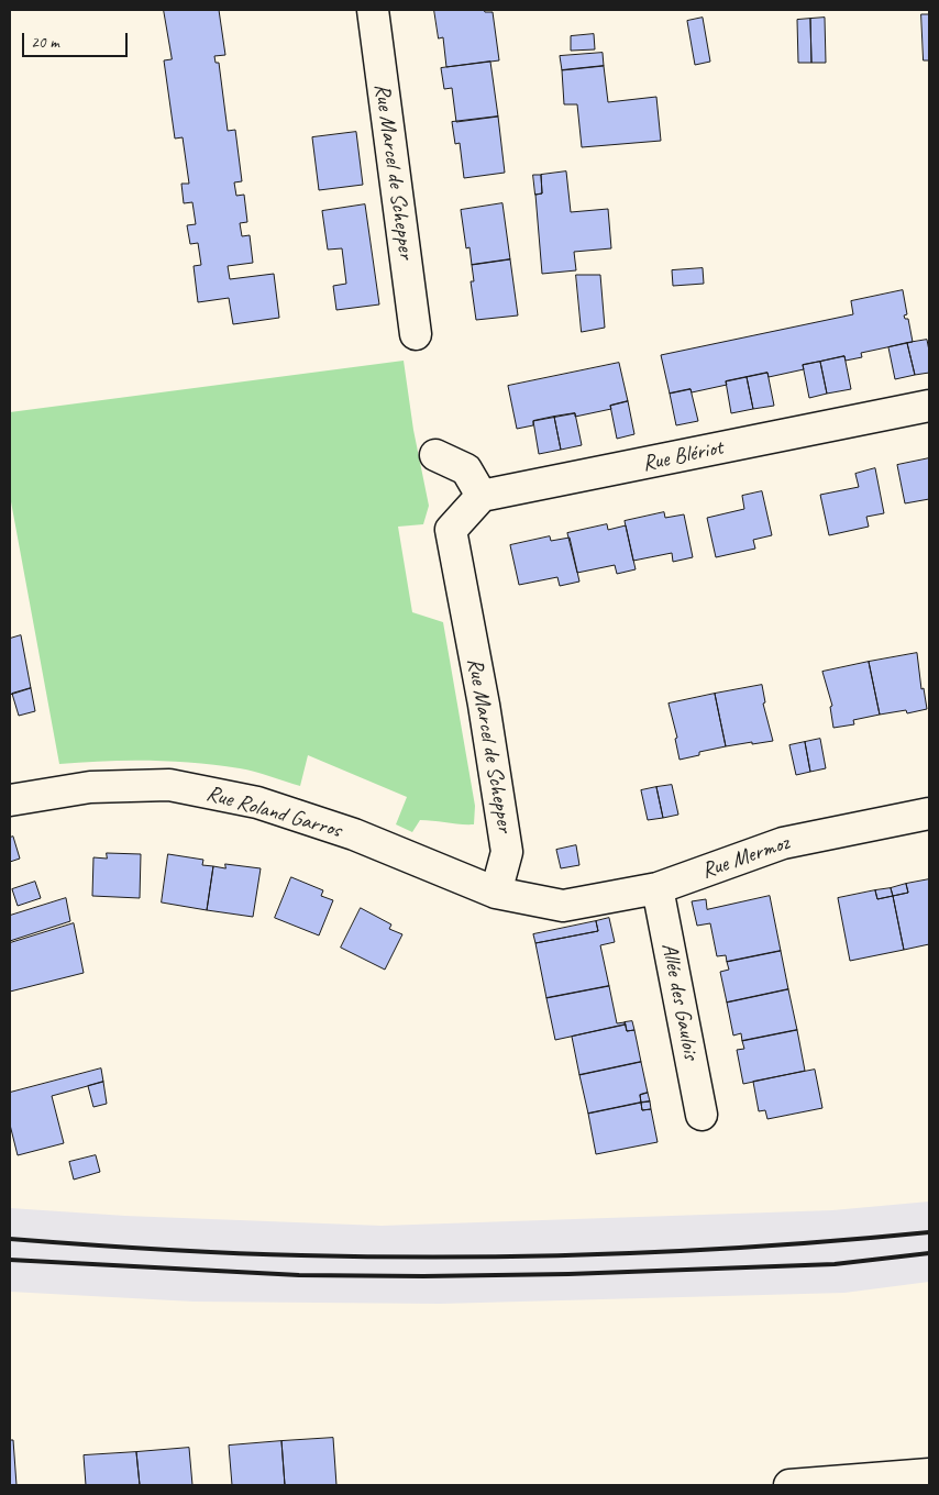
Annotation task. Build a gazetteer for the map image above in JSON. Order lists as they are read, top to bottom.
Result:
{
  "streets": {
    "street": [
      "Rue Marcel de Schepper",
      "Rue Blériot",
      "Rue Roland Garros",
      "Rue Mermoz",
      "Allée des Gaulois"
    ]
  },
  "crossings": [
    ["Rue Marcel de Schepper", "Rue Blériot"],
    ["Rue Marcel de Schepper", "Rue Roland Garros"],
    ["Rue Marcel de Schepper", "Rue Mermoz"],
    ["Rue Roland Garros", "Rue Mermoz"],
    ["Rue Mermoz", "Allée des Gaulois"]
  ],
  "scale_bar": "20 m"
}
